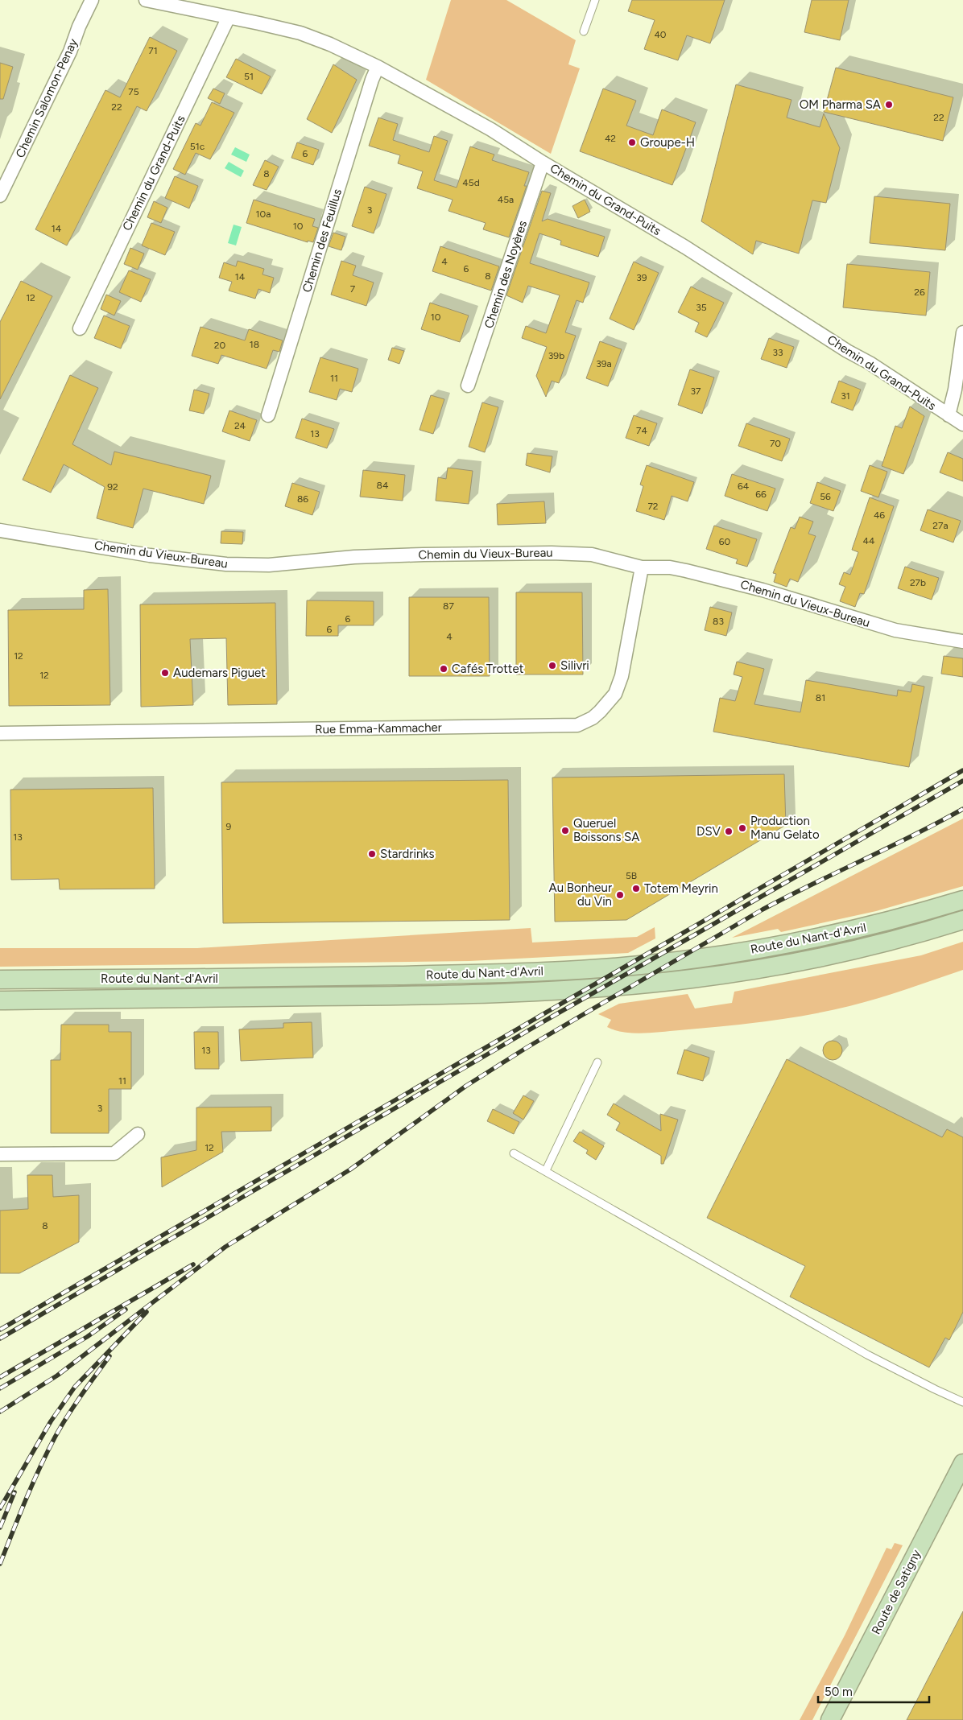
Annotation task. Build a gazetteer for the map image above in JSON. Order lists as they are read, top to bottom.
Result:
{
  "streets": {
    "main road": ["Route du Nant-d'Avril", "Route de Satigny"],
    "street": [
      "Chemin Salomon-Penay",
      "Chemin du Grand-Puits",
      "Chemin des Feuillus",
      "Chemin des Noyères",
      "Chemin du Vieux-Bureau",
      "Rue Emma-Kammacher"
    ]
  },
  "crossings": [
    ["Chemin du Grand-Puits", "Chemin des Feuillus"],
    ["Chemin du Grand-Puits", "Chemin des Noyères"],
    ["Chemin du Vieux-Bureau", "Rue Emma-Kammacher"]
  ],
  "places": [
    "OM Pharma SA",
    "Groupe-H",
    "Silivri",
    "Cafés Trottet",
    "Audemars Piguet",
    "Production Manu Gelato",
    "Queruel Boissons SA",
    "DSV",
    "Stardrinks",
    "Totem Meyrin",
    "Au Bonheur du Vin"
  ],
  "house_numbers": [
    "40",
    "71",
    "51",
    "75",
    "22",
    "22",
    "42",
    "51c",
    "6",
    "8",
    "45d",
    "45a",
    "3",
    "10a",
    "10",
    "14",
    "4",
    "6",
    "8",
    "14",
    "39",
    "7",
    "26",
    "12",
    "35",
    "10",
    "18",
    "20",
    "33",
    "39b",
    "39a",
    "11",
    "37",
    "31",
    "24",
    "74",
    "13",
    "70",
    "84",
    "64",
    "92",
    "66",
    "56",
    "86",
    "72",
    "46",
    "27a",
    "44",
    "60",
    "27b",
    "87",
    "6",
    "83",
    "6",
    "4",
    "12",
    "12",
    "81",
    "9",
    "13",
    "5B",
    "13",
    "11",
    "3",
    "12",
    "8"
  ],
  "scale_bar": "50 m"
}
